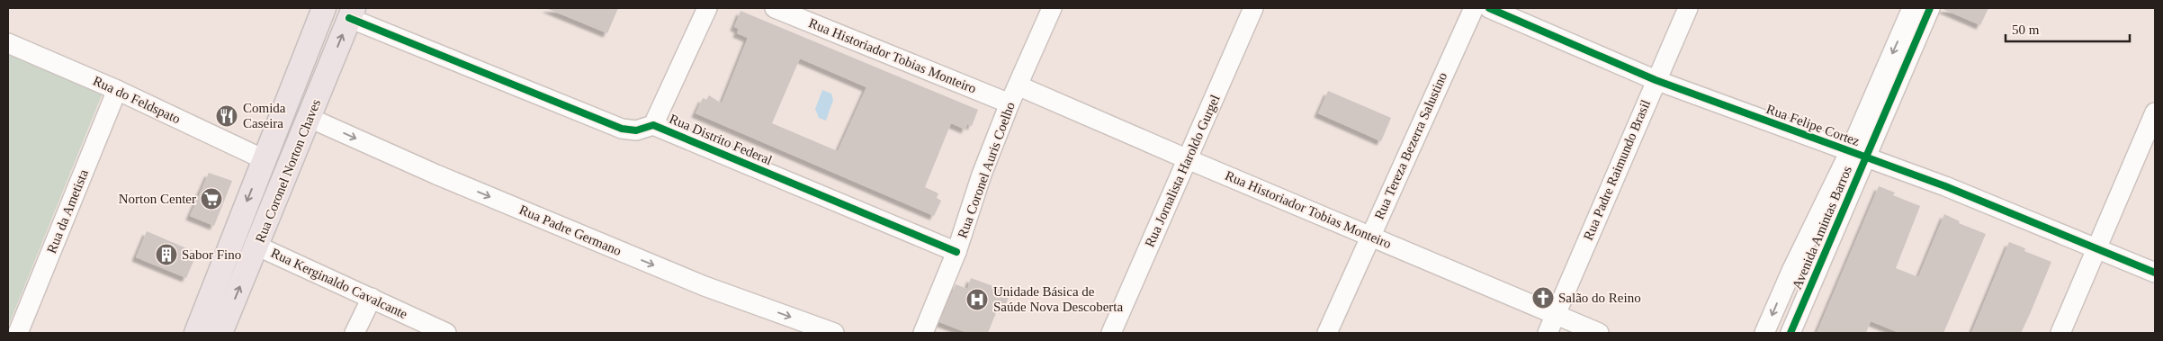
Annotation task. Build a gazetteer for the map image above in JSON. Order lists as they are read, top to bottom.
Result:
{
  "streets": {
    "main road": ["Rua Coronel Norton Chaves"],
    "street": [
      "Rua Historiador Tobias Monteiro",
      "Rua do Feldspato",
      "Rua Felipe Cortez",
      "Rua Distrito Federal",
      "Rua Tereza Bezerra Salustino",
      "Rua Coronel Auris Coelho",
      "Rua Padre Raimundo Brasil",
      "Rua Jornalista Haroldo Gurgel",
      "Rua da Ametista",
      "Avenida Amintas Barros",
      "Rua Padre Germano",
      "Rua Kerginaldo Cavalcante"
    ]
  },
  "crossings": [
    ["Rua Historiador Tobias Monteiro", "Rua Tereza Bezerra Salustino"],
    ["Rua Historiador Tobias Monteiro", "Rua Coronel Auris Coelho"],
    ["Rua Historiador Tobias Monteiro", "Rua Padre Raimundo Brasil"],
    ["Rua Historiador Tobias Monteiro", "Rua Jornalista Haroldo Gurgel"],
    ["Rua do Feldspato", "Rua Coronel Norton Chaves"],
    ["Rua do Feldspato", "Rua da Ametista"],
    ["Rua Felipe Cortez", "Rua Padre Raimundo Brasil"],
    ["Rua Felipe Cortez", "Avenida Amintas Barros"],
    ["Rua Distrito Federal", "Rua Coronel Auris Coelho"],
    ["Rua Distrito Federal", "Rua Coronel Norton Chaves"],
    ["Rua Coronel Norton Chaves", "Rua Padre Germano"],
    ["Rua Coronel Norton Chaves", "Rua Kerginaldo Cavalcante"]
  ],
  "one_way": ["Rua Padre Germano"],
  "places": {
    "restaurant": ["Comida Caseira"],
    "supermarket": ["Norton Center"],
    "building": ["Sabor Fino"],
    "church": ["Salão do Reino"],
    "hospital": ["Unidade Básica de Saúde Nova Descoberta"]
  },
  "scale_bar": "50 m"
}
